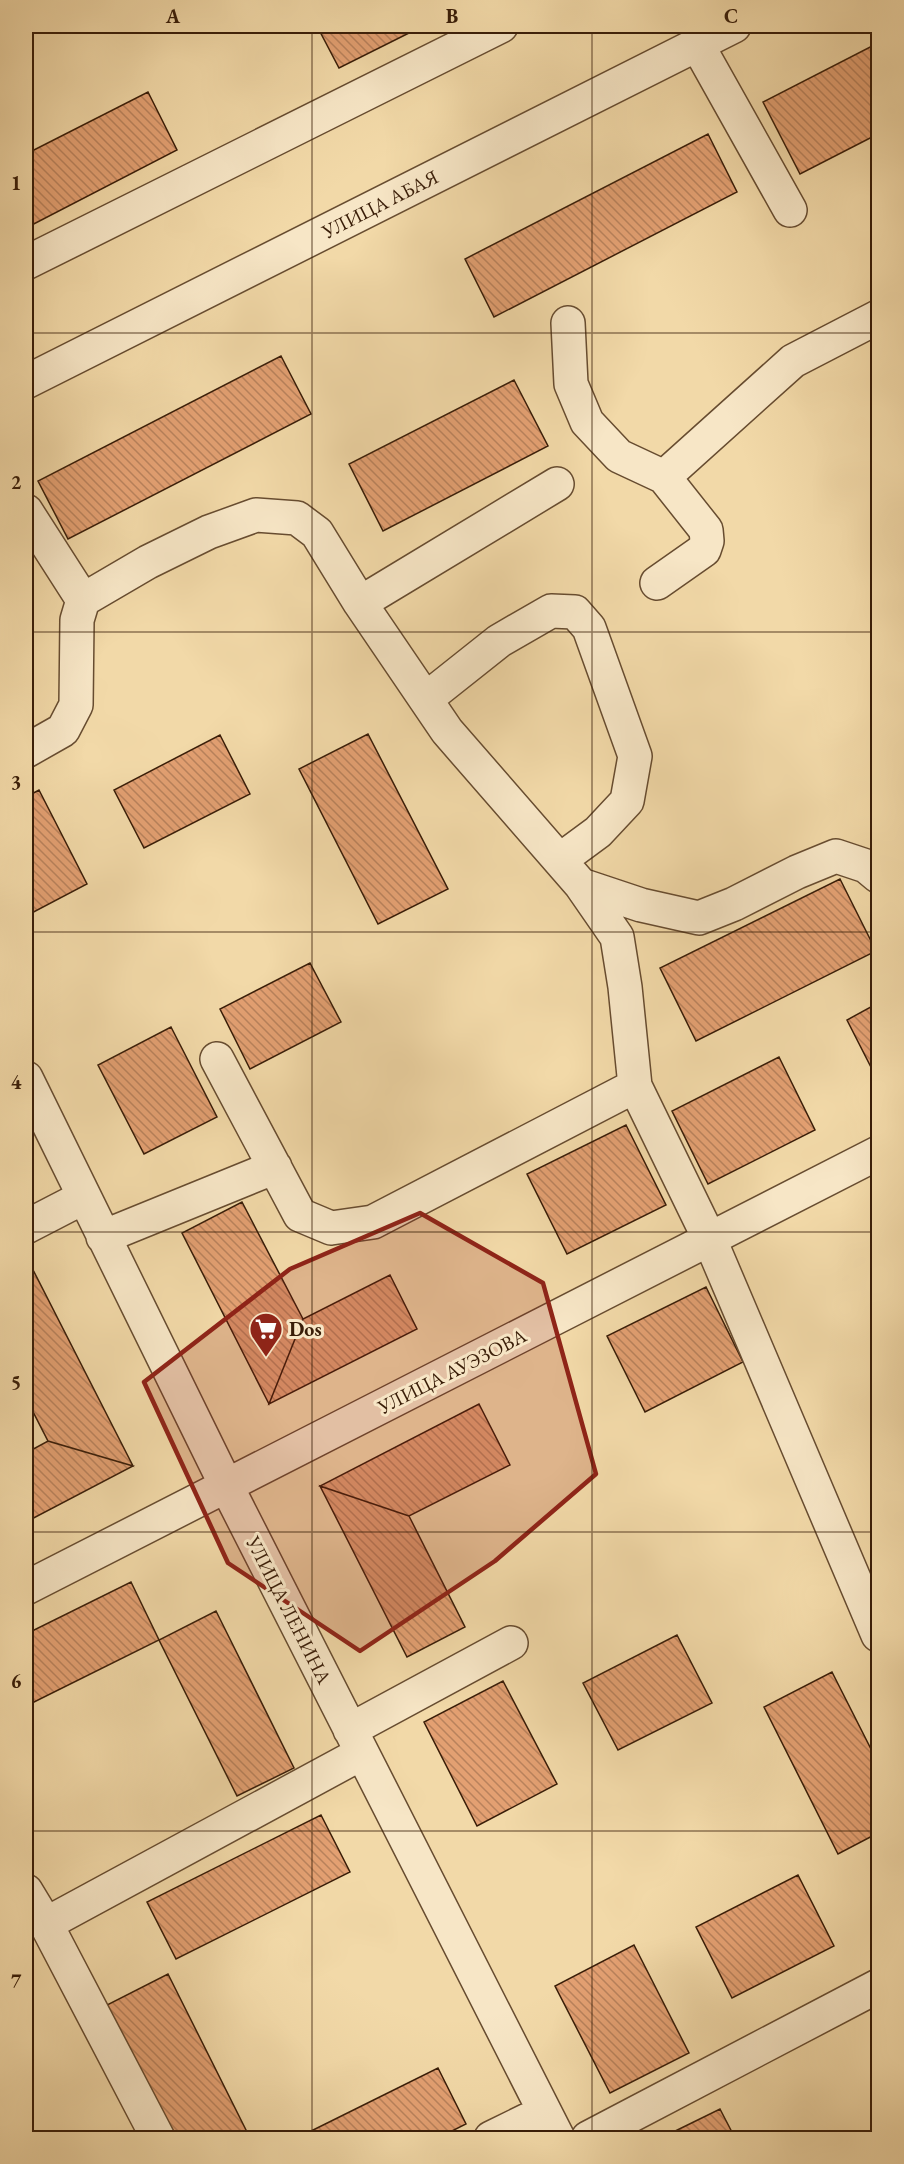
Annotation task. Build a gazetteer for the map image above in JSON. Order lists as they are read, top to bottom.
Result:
{
  "streets": {
    "street": ["УЛИЦА АБАЯ", "УЛИЦА АУЭЗОВА", "УЛИЦА ЛЕНИНА"]
  },
  "crossings": [
    ["УЛИЦА АУЭЗОВА", "УЛИЦА ЛЕНИНА"]
  ],
  "places": {
    "supermarket": ["Dos"]
  },
  "grid": {
    "columns": ["A", "B", "C"],
    "rows": [
      "1",
      "2",
      "3",
      "4",
      "5",
      "6",
      "7"
    ]
  }
}
